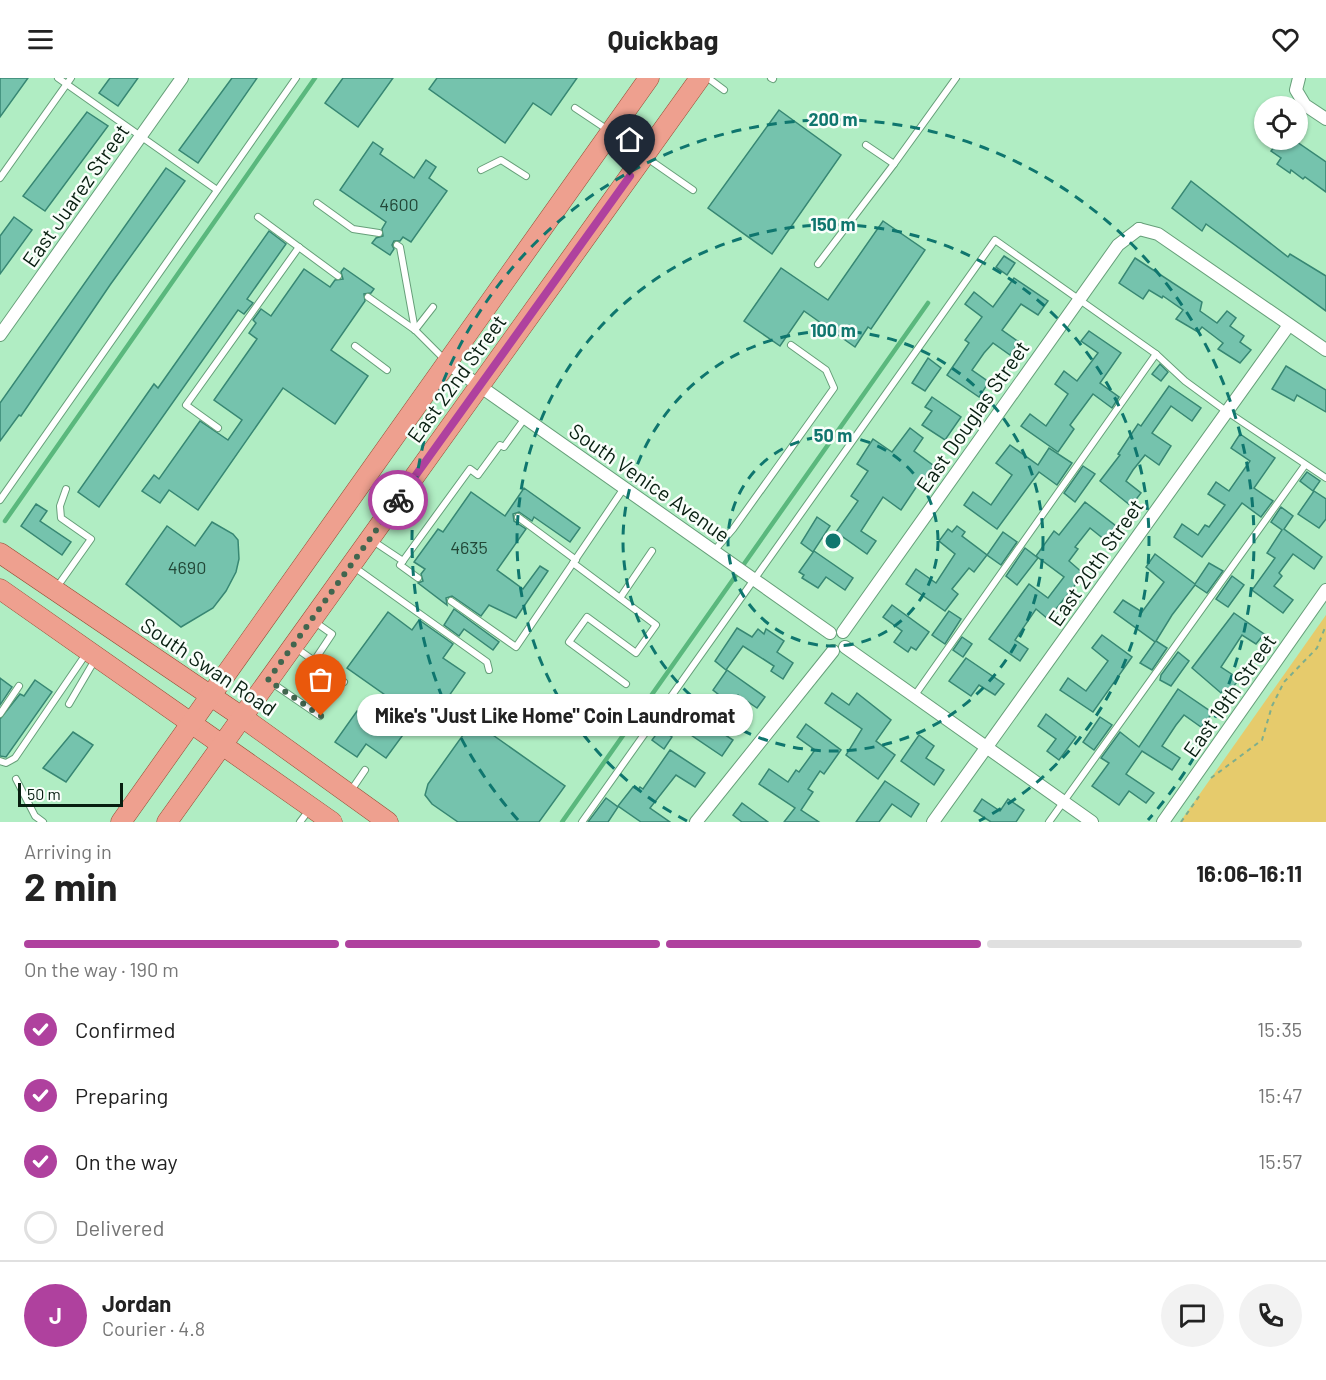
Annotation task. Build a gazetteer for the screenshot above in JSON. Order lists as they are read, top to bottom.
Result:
{
  "streets": {
    "main road": ["East 22nd Street", "South Swan Road"],
    "street": [
      "East Juarez Street",
      "East Douglas Street",
      "South Venice Avenue",
      "East 20th Street",
      "East 19th Street"
    ]
  },
  "crossings": [
    ["East 22nd Street", "South Venice Avenue"],
    ["East 22nd Street", "South Swan Road"],
    ["East Douglas Street", "South Venice Avenue"],
    ["East Douglas Street", "East 20th Street"]
  ],
  "places": ["Mike's \"Just Like Home\" Coin Laundromat"],
  "house_numbers": ["4600", "4635", "4690"],
  "scale_bar": "50 m",
  "page": {
    "header": "Quickbag",
    "bubble": "Mike's \"Just Like Home\" Coin Laundromat",
    "scale": "50 m",
    "heading": ["2 min", "Arriving in", "16:06–16:11"],
    "panel": ["Jordan", "Courier · 4.8"],
    "bar": "On the way · 190 m",
    "list": [
      ["Confirmed", "15:35"],
      ["Preparing", "15:47"],
      ["On the way", "15:57"],
      "Delivered"
    ],
    "round": "J"
  },
  "rings": [
    "200 m",
    "150 m",
    "100 m",
    "50 m"
  ]
}
